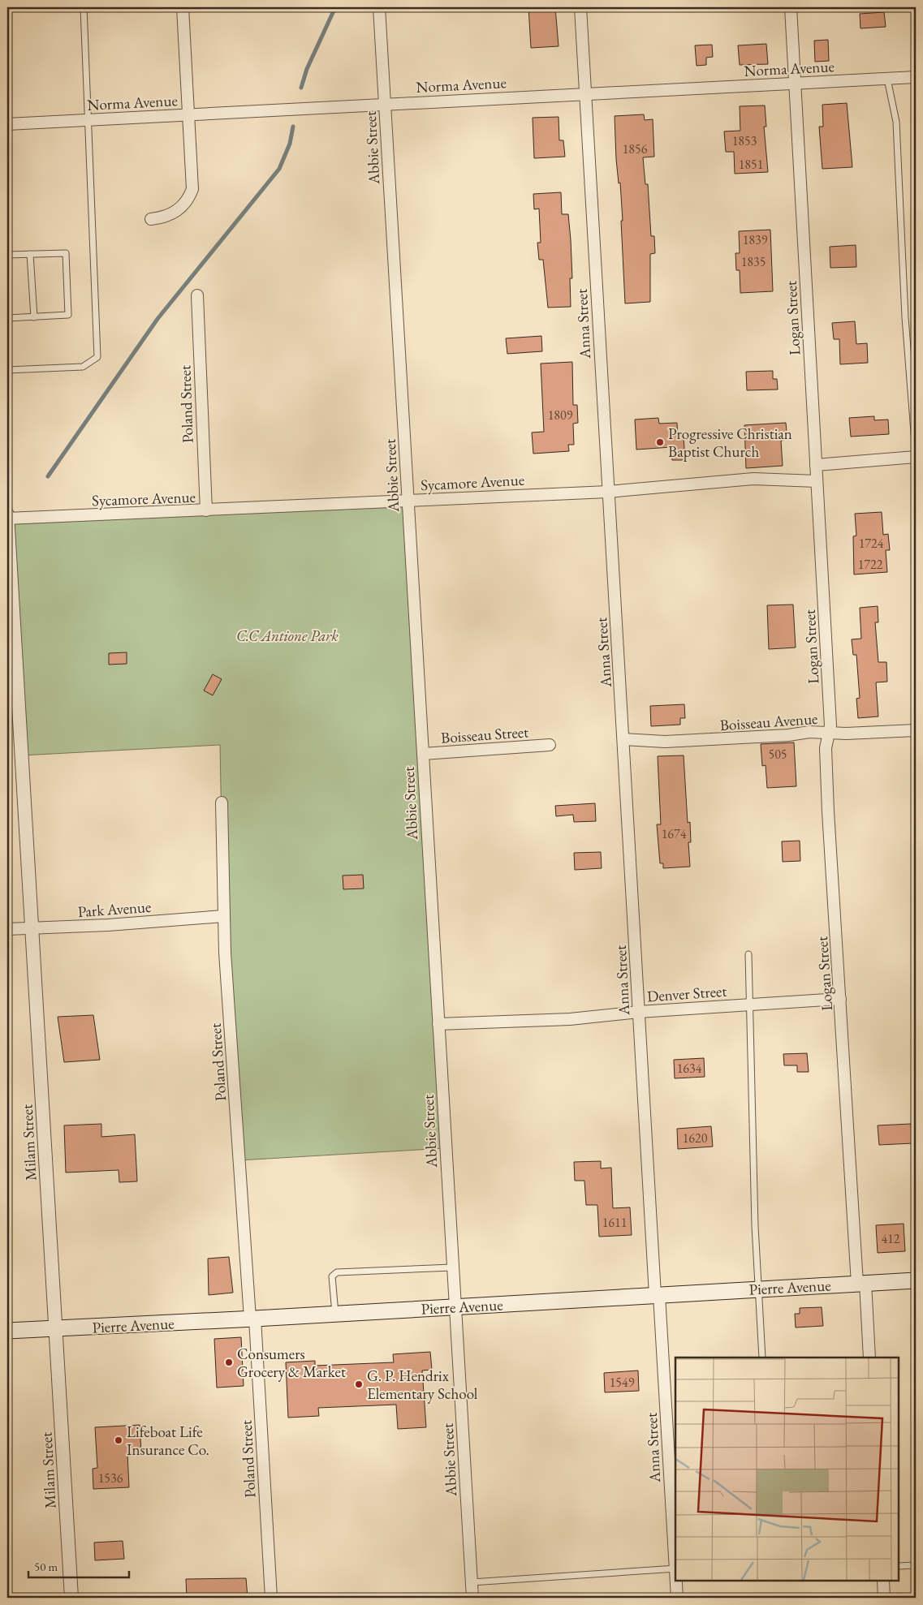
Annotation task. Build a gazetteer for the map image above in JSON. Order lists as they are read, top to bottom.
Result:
{
  "streets": {
    "main road": ["Pierre Avenue"],
    "street": [
      "Norma Avenue",
      "Abbie Street",
      "Logan Street",
      "Anna Street",
      "Poland Street",
      "Sycamore Avenue",
      "Boisseau Avenue",
      "Boisseau Street",
      "Park Avenue",
      "Denver Street",
      "Milam Street"
    ]
  },
  "crossings": [
    ["Norma Avenue", "Abbie Street"],
    ["Norma Avenue", "Logan Street"],
    ["Norma Avenue", "Anna Street"],
    ["Abbie Street", "Sycamore Avenue"],
    ["Abbie Street", "Boisseau Street"],
    ["Abbie Street", "Denver Street"],
    ["Abbie Street", "Pierre Avenue"],
    ["Logan Street", "Sycamore Avenue"],
    ["Logan Street", "Boisseau Avenue"],
    ["Logan Street", "Denver Street"],
    ["Logan Street", "Pierre Avenue"],
    ["Anna Street", "Sycamore Avenue"],
    ["Anna Street", "Boisseau Avenue"],
    ["Anna Street", "Denver Street"],
    ["Anna Street", "Pierre Avenue"],
    ["Poland Street", "Sycamore Avenue"],
    ["Poland Street", "Park Avenue"],
    ["Poland Street", "Pierre Avenue"],
    ["Sycamore Avenue", "Milam Street"],
    ["Park Avenue", "Milam Street"],
    ["Milam Street", "Pierre Avenue"]
  ],
  "parks": ["C.C Antione Park"],
  "places": [
    "Progressive Christian Baptist Church",
    "Consumers Grocery & Market",
    "G. P. Hendrix Elementary School",
    "Lifeboat Life Insurance Co."
  ],
  "house_numbers": [
    "1853",
    "1856",
    "1851",
    "1839",
    "1835",
    "1809",
    "1724",
    "1722",
    "505",
    "1674",
    "1634",
    "1620",
    "1611",
    "412",
    "1549",
    "1536"
  ],
  "scale_bar": "50 m"
}
